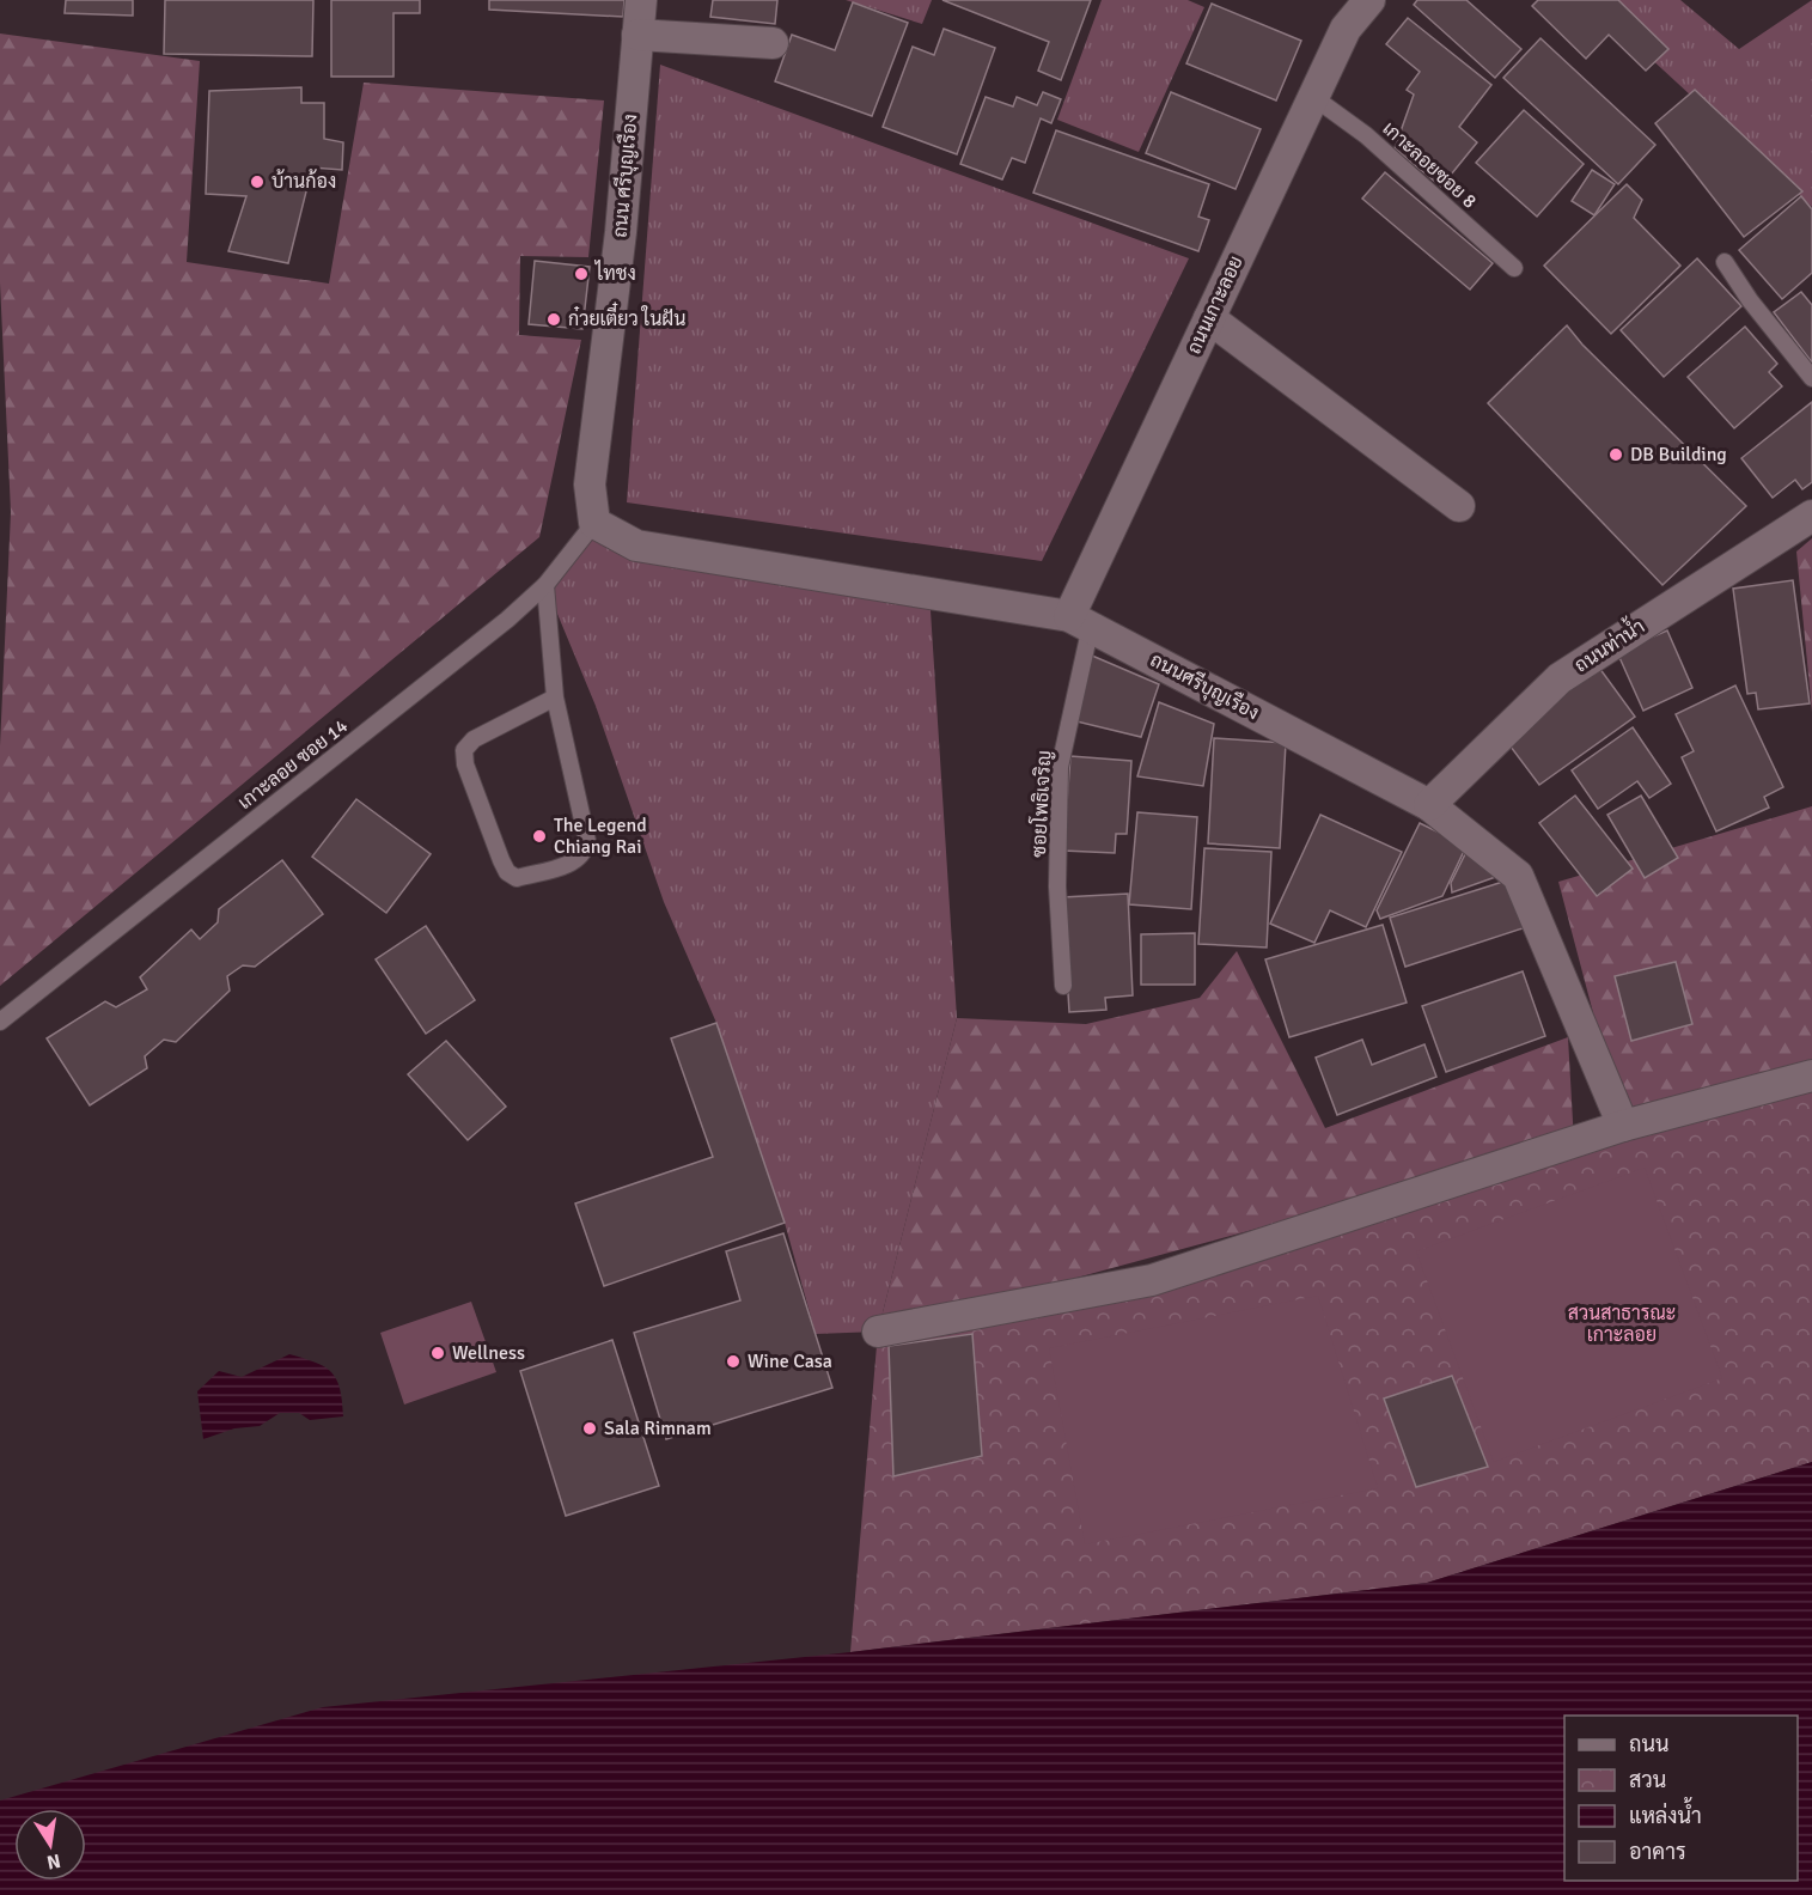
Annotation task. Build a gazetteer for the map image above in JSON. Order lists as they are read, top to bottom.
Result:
{
  "streets": {
    "street": [
      "ถนน ศรีบุญเรือง",
      "ถนนเกาะลอย",
      "ถนนท่าน้ำ",
      "ถนนศรีบุญเรือง"
    ],
    "lane": ["เกาะลอยซอย 8", "เกาะลอย ซอย 14", "ซอยโพธิเจริญ"]
  },
  "crossings": [
    ["เกาะลอยซอย 8", "ถนนเกาะลอย"],
    ["ถนน ศรีบุญเรือง", "ถนนศรีบุญเรือง"],
    ["ถนน ศรีบุญเรือง", "เกาะลอย ซอย 14"],
    ["ถนนเกาะลอย", "ถนนศรีบุญเรือง"],
    ["ถนนเกาะลอย", "ซอยโพธิเจริญ"],
    ["ถนนท่าน้ำ", "ถนนศรีบุญเรือง"],
    ["ถนนศรีบุญเรือง", "เกาะลอย ซอย 14"],
    ["ถนนศรีบุญเรือง", "ซอยโพธิเจริญ"]
  ],
  "parks": ["สวนสาธารณะ เกาะลอย"],
  "places": [
    "บ้านก้อง",
    "ไทชง",
    "ก๋วยเตี๋ยว ในฝัน",
    "DB Building",
    "The Legend Chiang Rai",
    "Wellness",
    "Wine Casa",
    "Sala Rimnam"
  ],
  "legend": [
    "ถนน",
    "สวน",
    "แหล่งน้ำ",
    "อาคาร"
  ],
  "north": "bottom"
}
